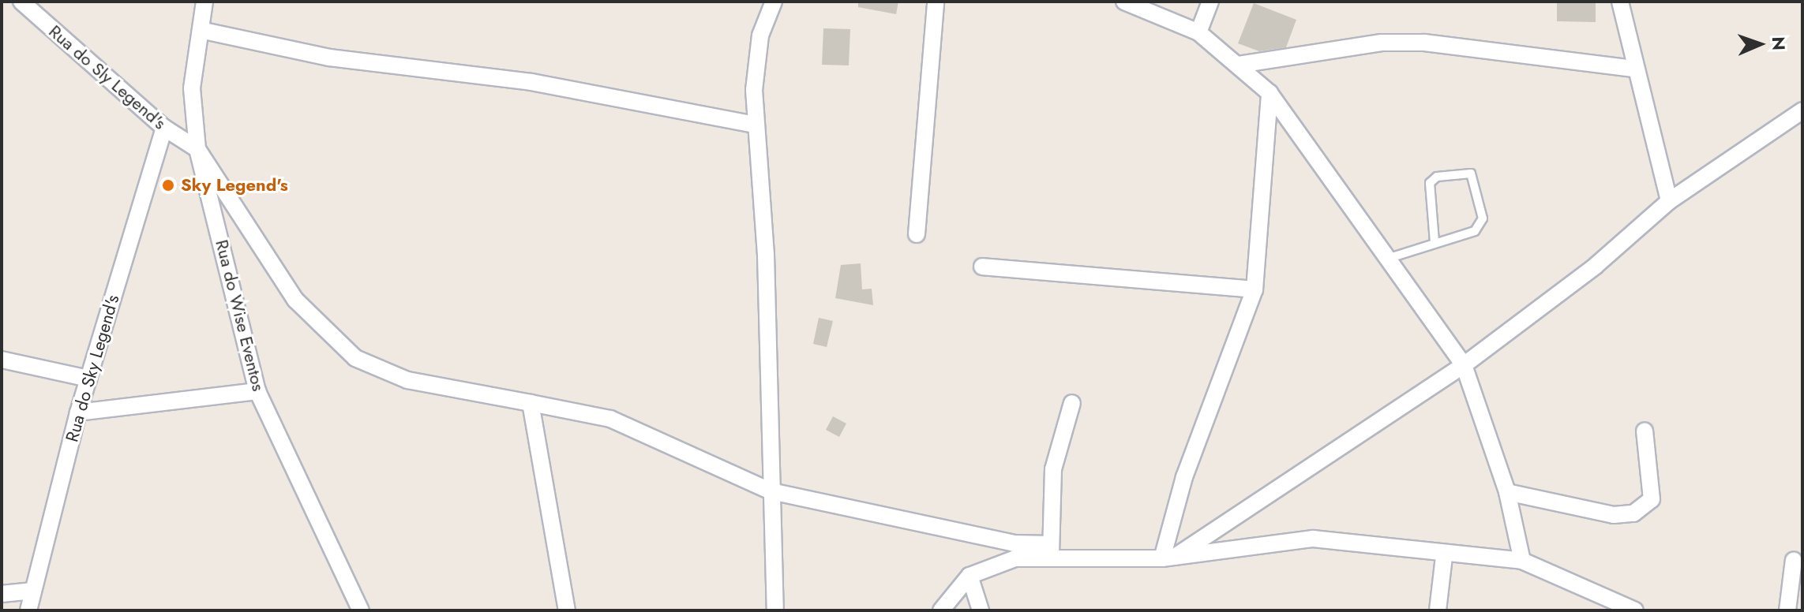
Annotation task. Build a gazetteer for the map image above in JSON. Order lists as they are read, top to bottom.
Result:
{
  "streets": {
    "street": ["Rua do Sly Legend's", "Rua do Wise Eventos", "Rua do Sky Legend's"]
  },
  "crossings": [
    ["Rua do Sly Legend's", "Rua do Wise Eventos"],
    ["Rua do Sly Legend's", "Rua do Sky Legend's"]
  ],
  "places": ["Sky Legend's"],
  "north": "right"
}
